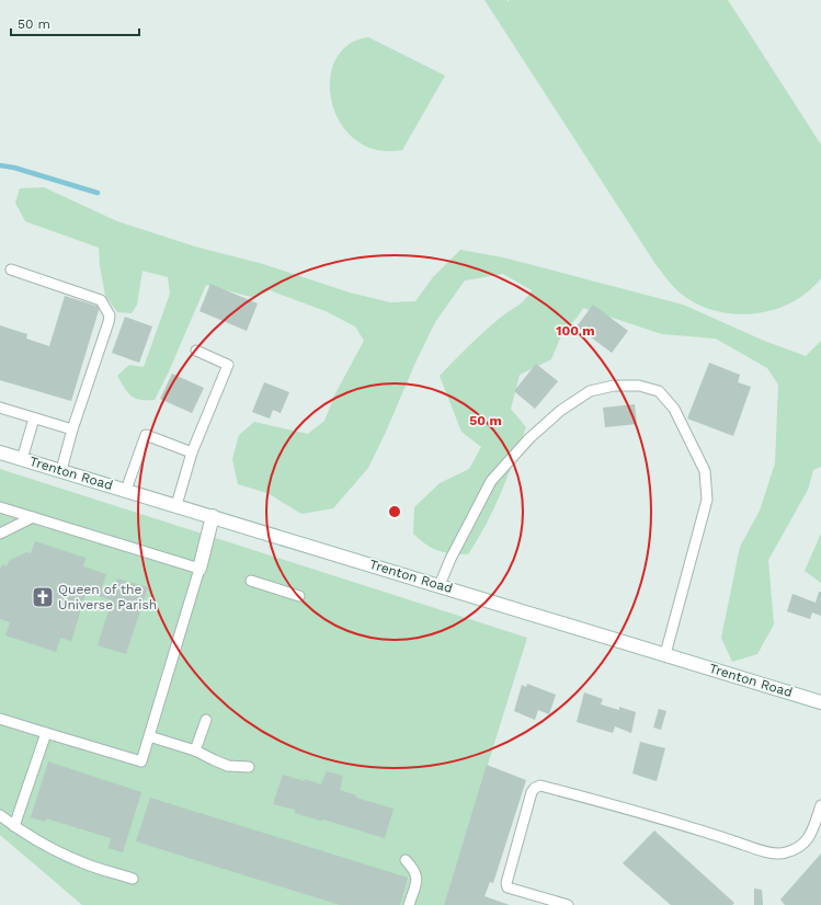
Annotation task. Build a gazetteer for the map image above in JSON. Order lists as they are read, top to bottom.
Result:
{
  "streets": {
    "main road": ["Trenton Road"]
  },
  "places": {
    "church": ["Queen of the Universe Parish"]
  },
  "scale_bar": "50 m",
  "rings": ["100 m", "50 m"]
}
